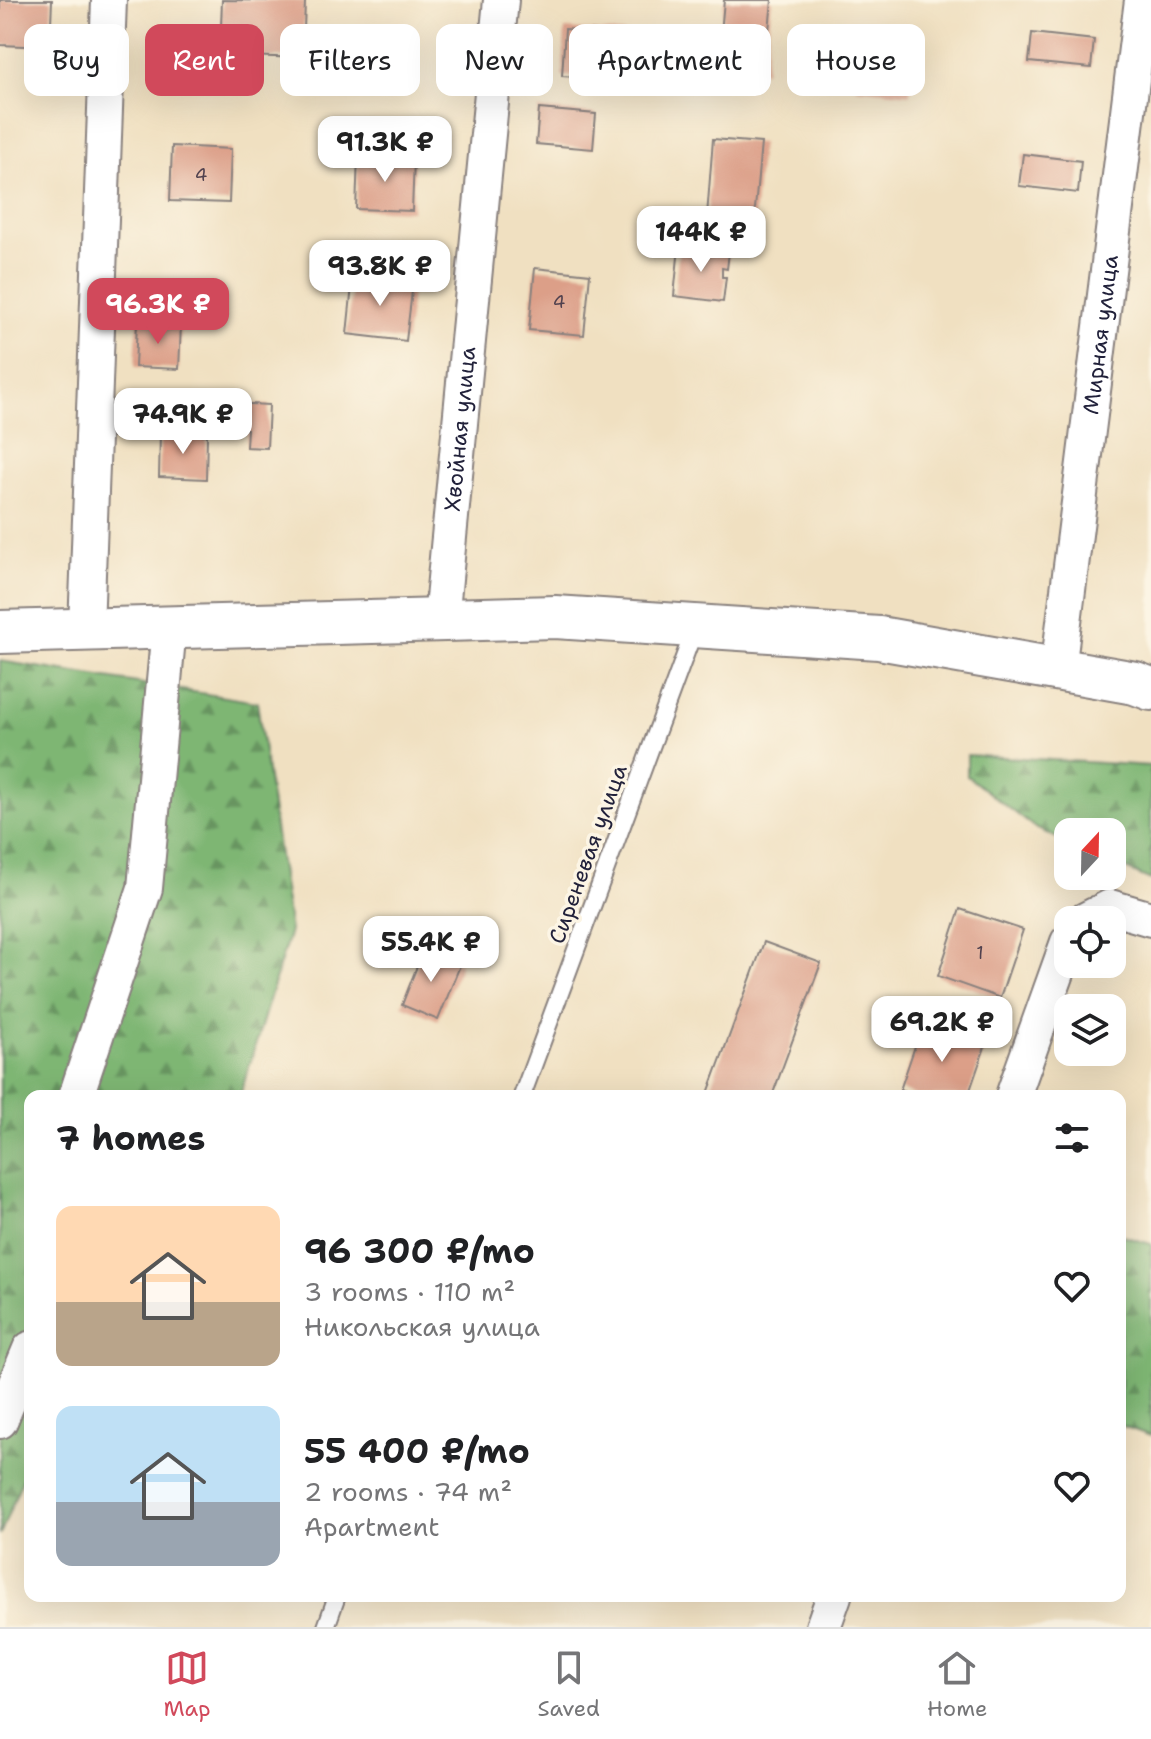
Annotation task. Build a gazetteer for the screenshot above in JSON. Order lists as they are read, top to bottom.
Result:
{
  "streets": {
    "street": ["Мирная улица", "Хвойная улица"],
    "lane": ["Сиреневая улица"]
  },
  "house_numbers": ["4", "4", "1"],
  "north": "top",
  "page": {
    "chip": [
      "Buy",
      "Rent",
      "Filters",
      "New",
      "Apartment",
      "House"
    ],
    "price": [
      "91.3K ₽",
      "144K ₽",
      "93.8K ₽",
      "96.3K ₽",
      "74.9K ₽",
      "55.4K ₽",
      "69.2K ₽"
    ],
    "heading": "7 homes",
    "list": [
      {
        "name": "96 300 ₽/mo",
        "note": "3 rooms · 110 m² · Никольская улица"
      },
      {
        "name": "55 400 ₽/mo",
        "note": "2 rooms · 74 m² · Apartment"
      }
    ],
    "tabs": ["Map", "Saved", "Home"]
  }
}
